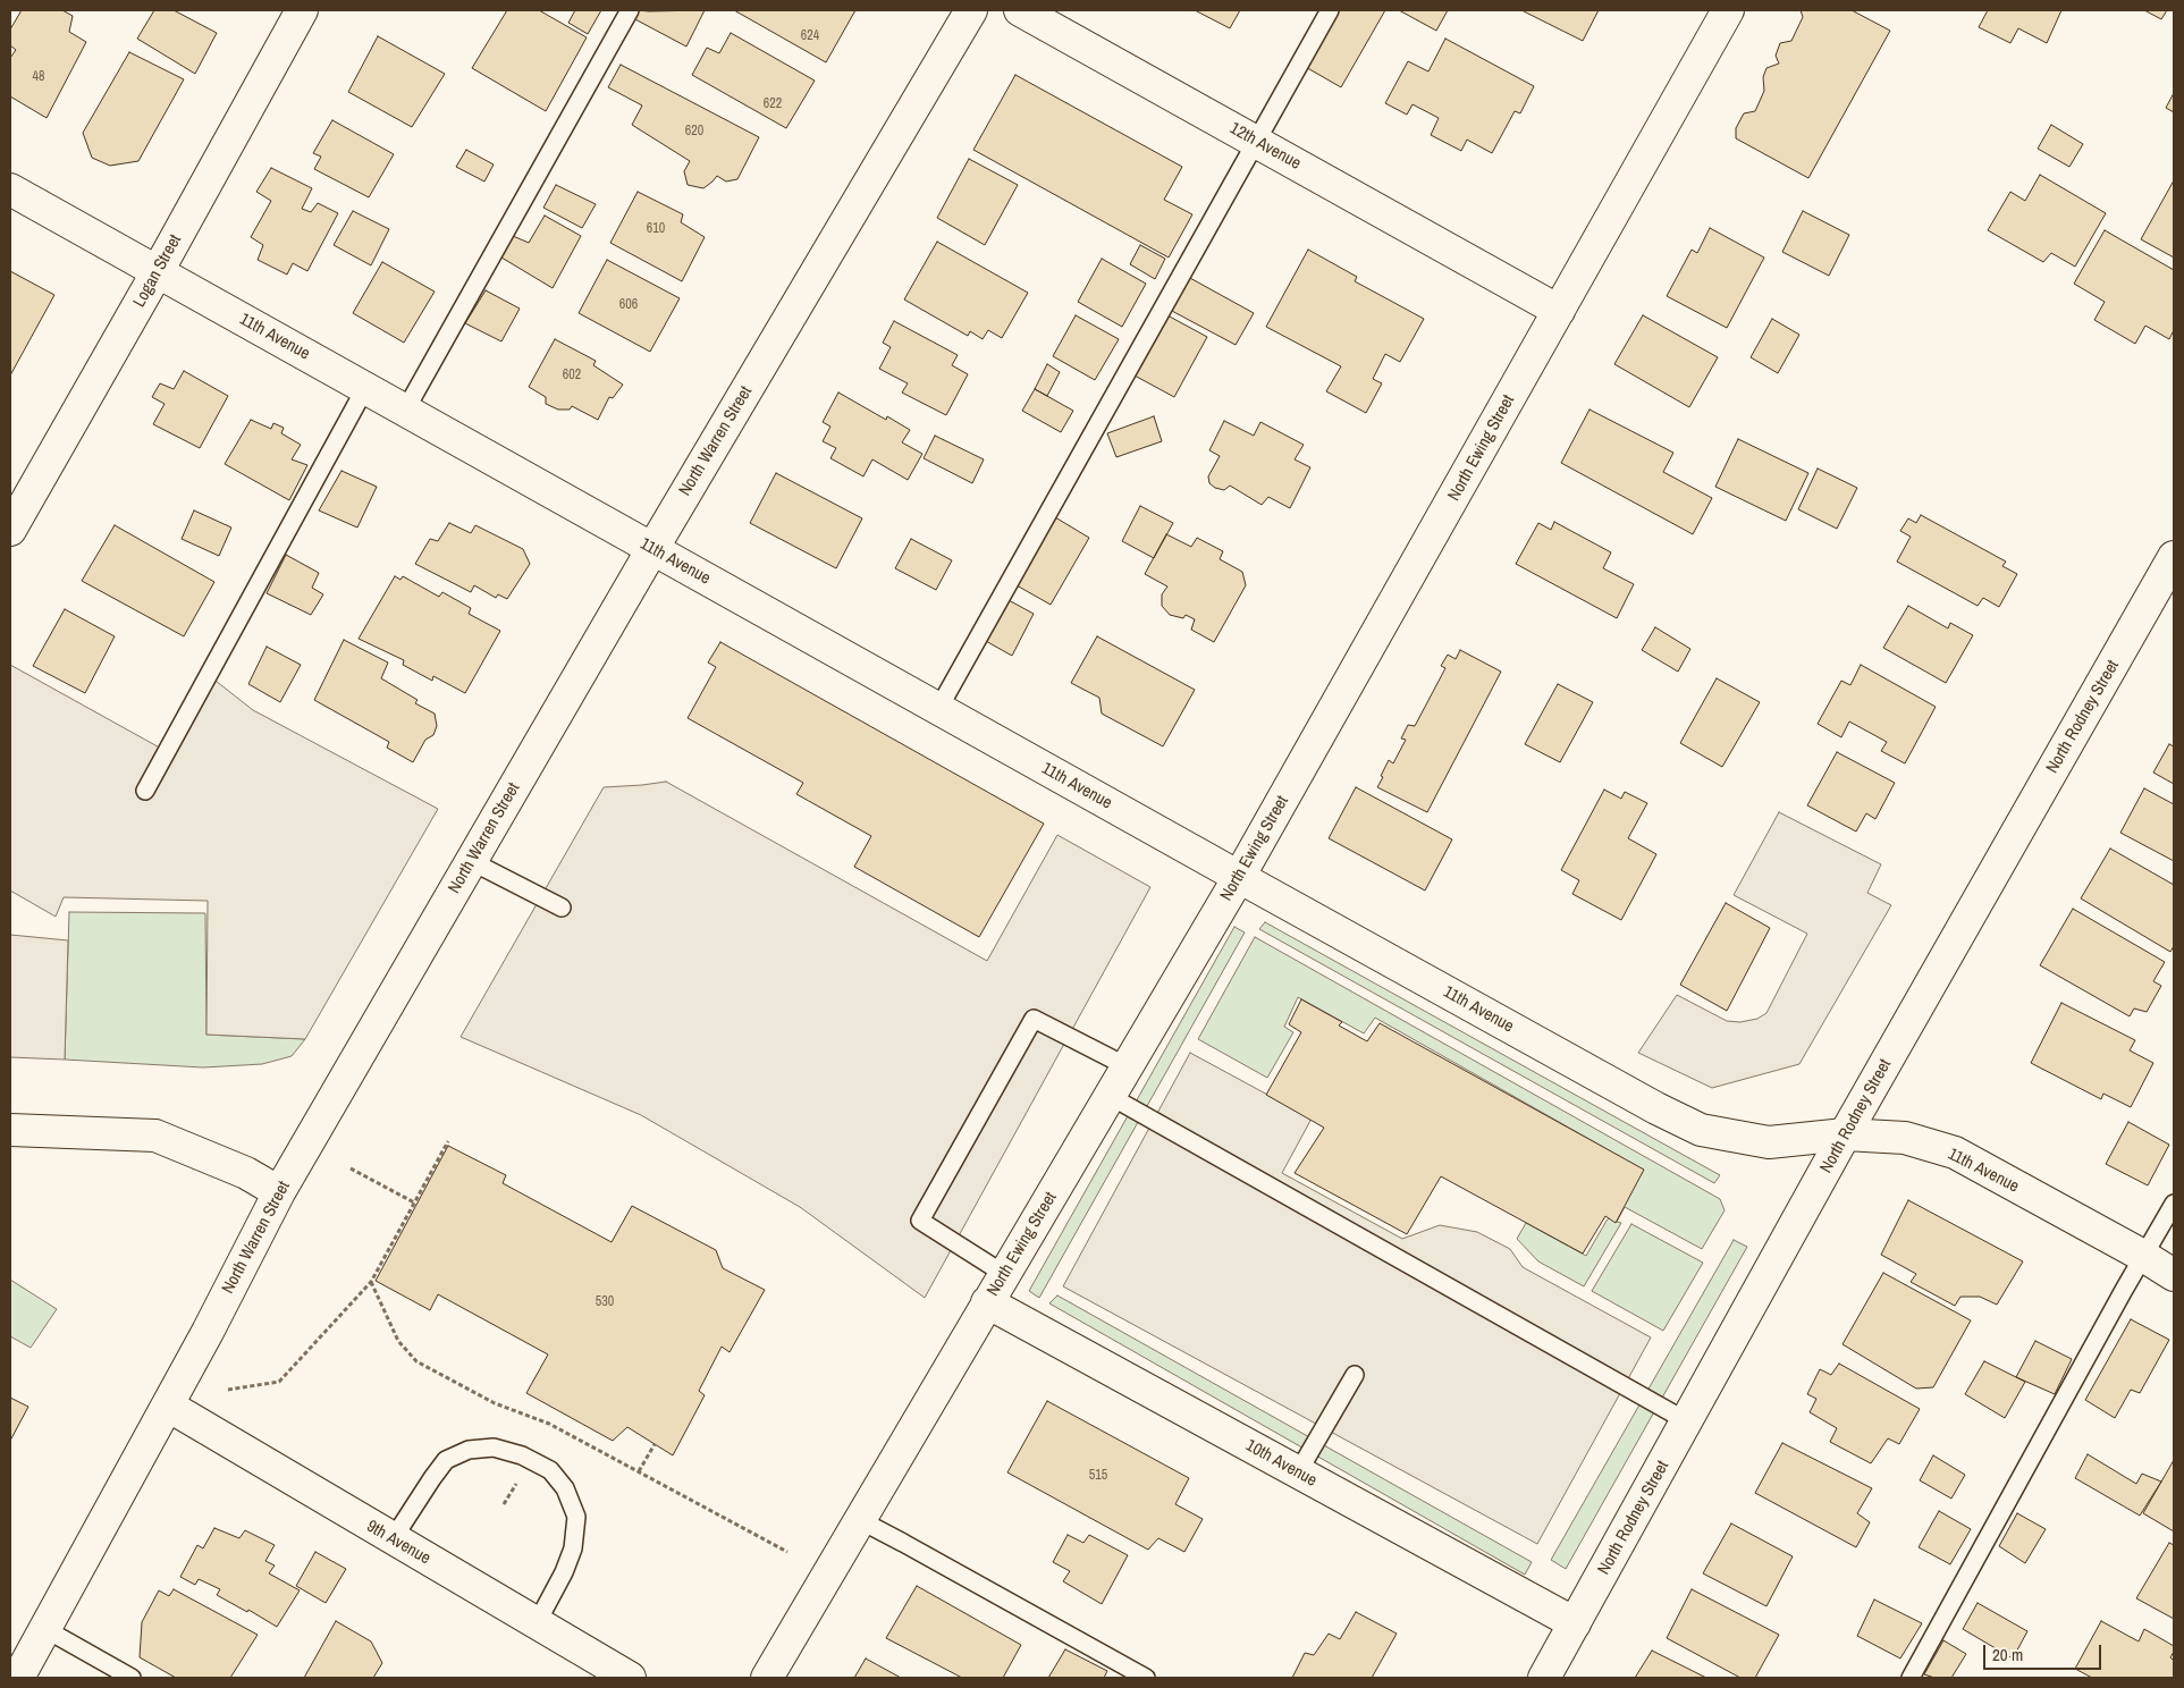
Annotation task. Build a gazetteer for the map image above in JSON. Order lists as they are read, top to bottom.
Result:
{
  "streets": {
    "street": [
      "12th Avenue",
      "Logan Street",
      "11th Avenue",
      "North Warren Street",
      "North Ewing Street",
      "North Rodney Street",
      "10th Avenue",
      "9th Avenue"
    ]
  },
  "crossings": [
    ["12th Avenue", "North Ewing Street"],
    ["Logan Street", "11th Avenue"],
    ["11th Avenue", "North Warren Street"],
    ["11th Avenue", "North Ewing Street"],
    ["11th Avenue", "North Rodney Street"],
    ["North Warren Street", "9th Avenue"],
    ["North Ewing Street", "10th Avenue"],
    ["North Rodney Street", "10th Avenue"]
  ],
  "house_numbers": [
    "624",
    "48",
    "622",
    "620",
    "610",
    "606",
    "602",
    "530",
    "515"
  ],
  "scale_bar": "20 m"
}
